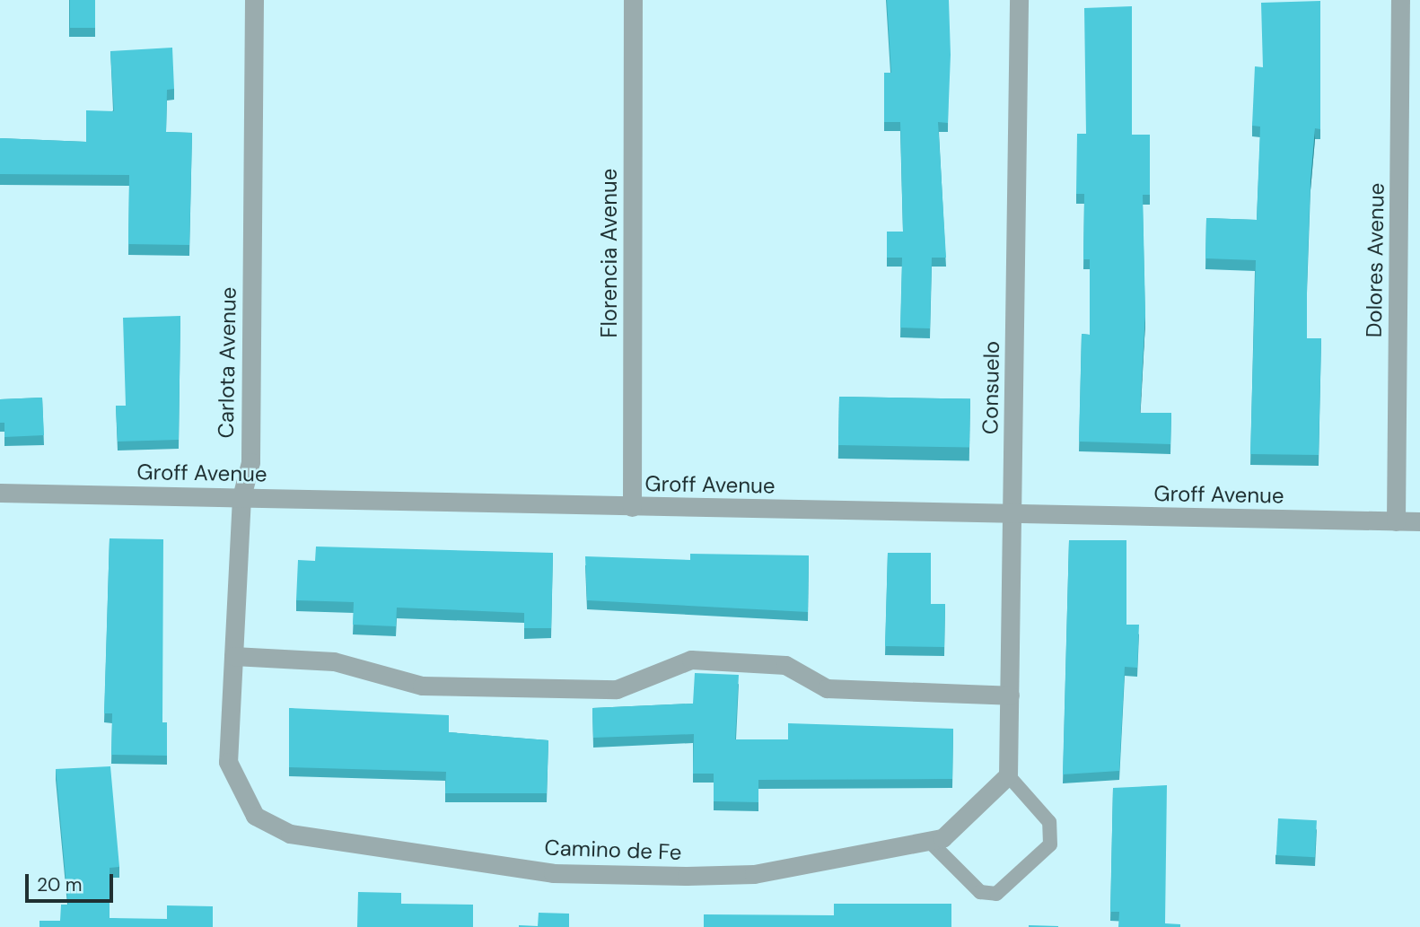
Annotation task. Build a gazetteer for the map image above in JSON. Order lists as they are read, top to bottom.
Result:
{
  "streets": {
    "street": [
      "Florencia Avenue",
      "Dolores Avenue",
      "Carlota Avenue",
      "Consuelo",
      "Groff Avenue",
      "Camino de Fe"
    ]
  },
  "crossings": [
    ["Florencia Avenue", "Groff Avenue"],
    ["Dolores Avenue", "Groff Avenue"],
    ["Carlota Avenue", "Groff Avenue"],
    ["Carlota Avenue", "Camino de Fe"],
    ["Consuelo", "Groff Avenue"],
    ["Consuelo", "Camino de Fe"]
  ],
  "scale_bar": "20 m"
}
